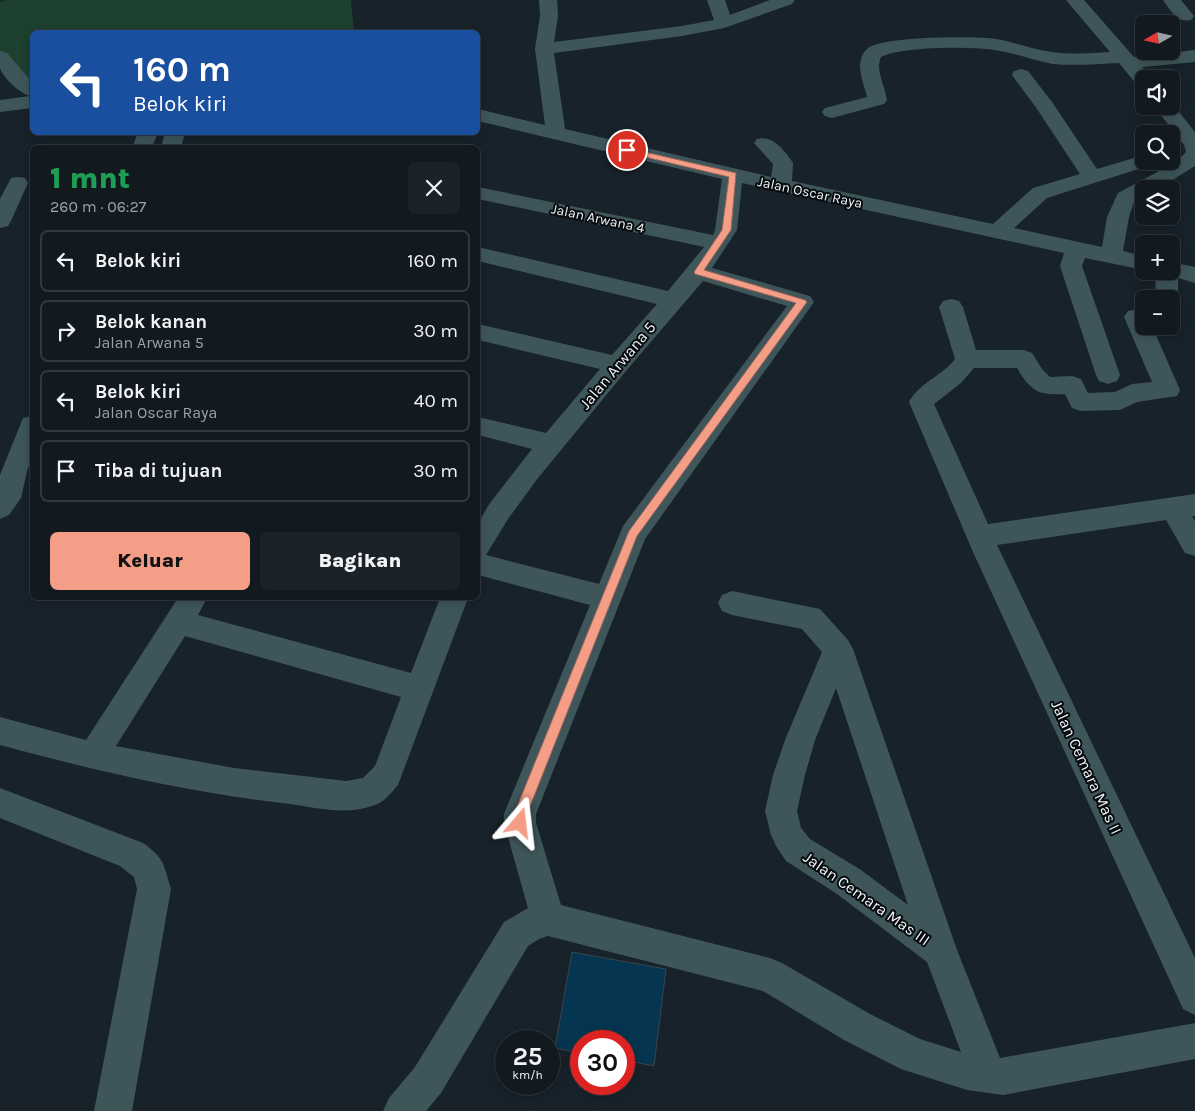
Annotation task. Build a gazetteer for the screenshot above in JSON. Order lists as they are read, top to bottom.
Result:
{
  "streets": {
    "street": [
      "Jalan Oscar Raya",
      "Jalan Arwana 4",
      "Jalan Arwana 5",
      "Jalan Cemara Mas II",
      "Jalan Cemara Mas III"
    ]
  },
  "crossings": [
    ["Jalan Oscar Raya", "Jalan Arwana 5"],
    ["Jalan Arwana 4", "Jalan Arwana 5"]
  ],
  "north": "left",
  "page": {
    "map_buttons": ["+", "−"],
    "turn": ["160 m", "Belok kiri"],
    "heading": ["1 mnt", "260 m · 06:27"],
    "list": [
      {
        "name": "Belok kiri",
        "value": "160 m"
      },
      {
        "name": "Belok kanan",
        "note": "Jalan Arwana 5",
        "value": "30 m"
      },
      {
        "name": "Belok kiri",
        "note": "Jalan Oscar Raya",
        "value": "40 m"
      },
      {
        "name": "Tiba di tujuan",
        "value": "30 m"
      }
    ],
    "buttons": ["Keluar", "Bagikan"],
    "speed": "25 km/h",
    "limit": "30"
  }
}
